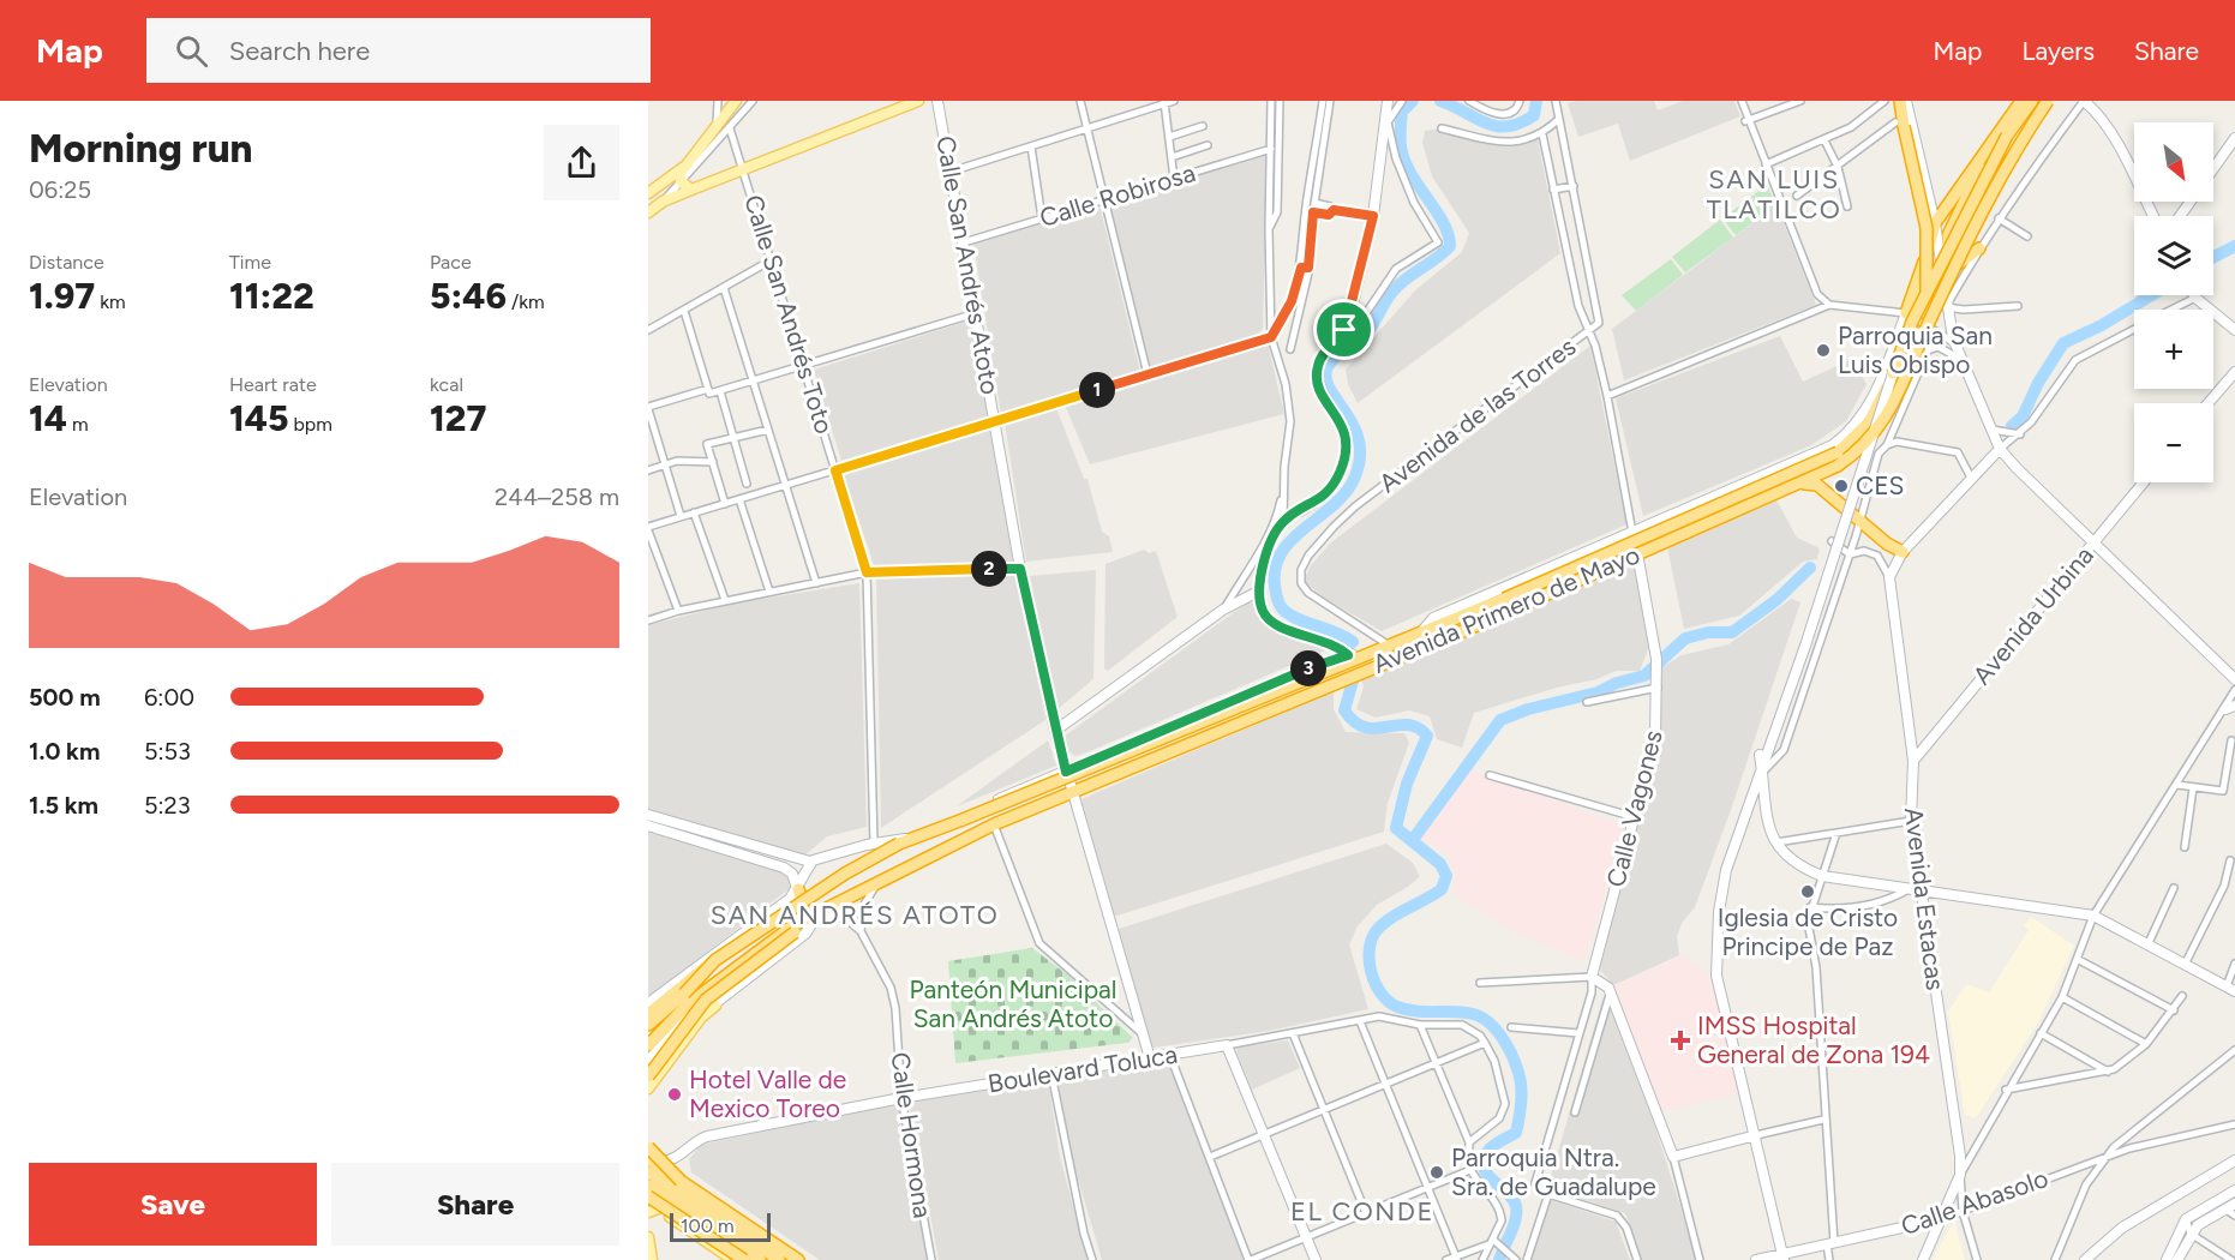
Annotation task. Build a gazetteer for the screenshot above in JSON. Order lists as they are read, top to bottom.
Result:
{
  "streets": {
    "highway": ["Avenida Primero de Mayo"],
    "street": [
      "Calle Robirosa",
      "Calle San Andrés Atoto",
      "Calle San Andrés Toto",
      "Avenida de las Torres",
      "Avenida Urbina",
      "Calle Vagones",
      "Avenida Estacas",
      "Boulevard Toluca",
      "Calle Hormona",
      "Calle Abasolo"
    ]
  },
  "crossings": [
    ["Calle Robirosa", "Calle San Andrés Atoto"],
    ["Calle San Andrés Atoto", "Avenida Primero de Mayo"],
    ["Calle San Andrés Atoto", "Boulevard Toluca"],
    ["Calle San Andrés Toto", "Avenida Primero de Mayo"],
    ["Avenida de las Torres", "Avenida Primero de Mayo"],
    ["Avenida Primero de Mayo", "Calle Vagones"],
    ["Avenida Urbina", "Avenida Estacas"],
    ["Avenida Estacas", "Calle Abasolo"],
    ["Boulevard Toluca", "Calle Hormona"]
  ],
  "districts": ["SAN LUIS TLATILCO", "SAN ANDRÉS ATOTO", "EL CONDE"],
  "parks": ["Panteón Municipal San Andrés Atoto"],
  "places": {
    "other": [
      "Parroquia San Luis Obispo",
      "CES",
      "Iglesia de Cristo Principe de Paz",
      "Hotel Valle de Mexico Toreo",
      "Parroquia Ntra. Sra. de Guadalupe"
    ],
    "health": ["IMSS Hospital General de Zona 194"]
  },
  "scale_bar": "100 m",
  "north": "bottom right",
  "page": {
    "header": "Map",
    "search": "Search here",
    "nav": ["Map", "Layers", "Share"],
    "heading": ["Morning run", "06:25"],
    "map_buttons": ["+", "−"],
    "stats": [
      ["Distance", "1.97 km"],
      ["Time", "11:22"],
      ["Pace", "5:46 /km"],
      ["Elevation", "14 m"],
      ["Heart rate", "145 bpm"],
      ["kcal", "127"]
    ],
    "pins": ["1", "2", "3"],
    "chart": ["Elevation", "244–258 m"],
    "list": [
      {
        "name": "500 m",
        "note": "6:00"
      },
      {
        "name": "1.0 km",
        "note": "5:53"
      },
      {
        "name": "1.5 km",
        "note": "5:23"
      }
    ],
    "buttons": ["Save", "Share"],
    "scale": "100 m"
  }
}
